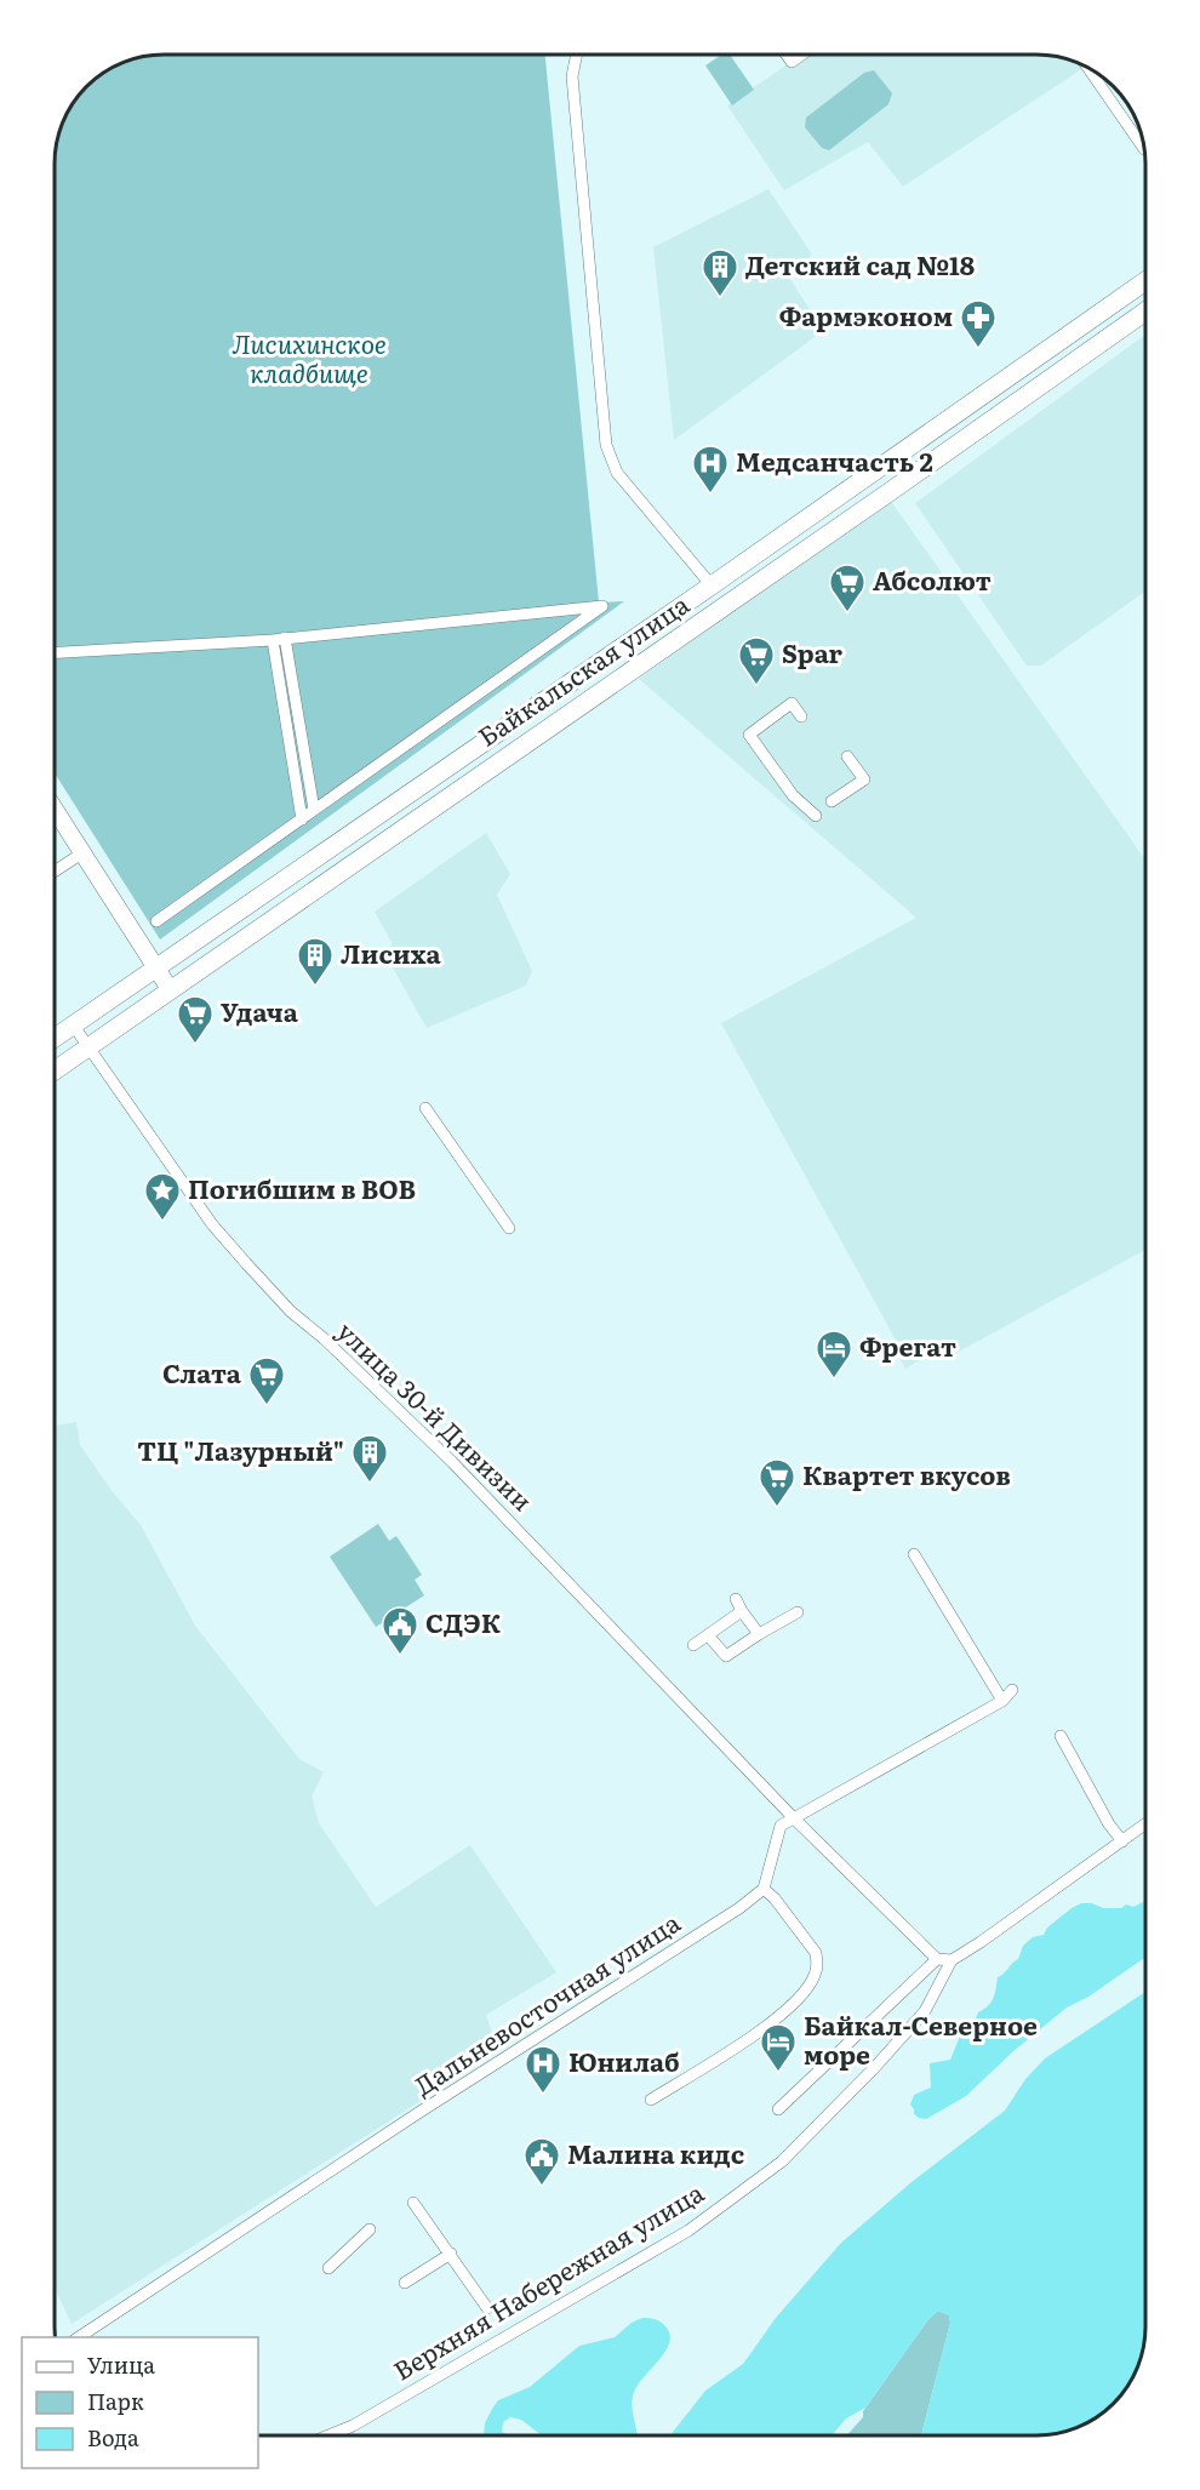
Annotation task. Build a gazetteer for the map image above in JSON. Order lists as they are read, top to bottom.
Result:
{
  "streets": {
    "main road": ["Байкальская улица"],
    "street": ["улица 30-й Дивизии", "Дальневосточная улица", "Верхняя Набережная улица"]
  },
  "crossings": [
    ["Байкальская улица", "улица 30-й Дивизии"]
  ],
  "parks": ["Лисихинское кладбище"],
  "places": {
    "building": ["Детский сад №18", "Лисиха", "ТЦ \"Лазурный\""],
    "pharmacy": ["Фармэконом"],
    "hospital": ["Медсанчасть 2", "Юнилаб"],
    "supermarket": [
      "Абсолют",
      "Spar",
      "Удача",
      "Слата",
      "Квартет вкусов"
    ],
    "place": ["Погибшим в ВОВ"],
    "hotel": ["Фрегат", "Байкал-Северное море"],
    "public building": ["СДЭК", "Малина кидс"]
  },
  "legend": ["Улица", "Парк", "Вода"]
}
